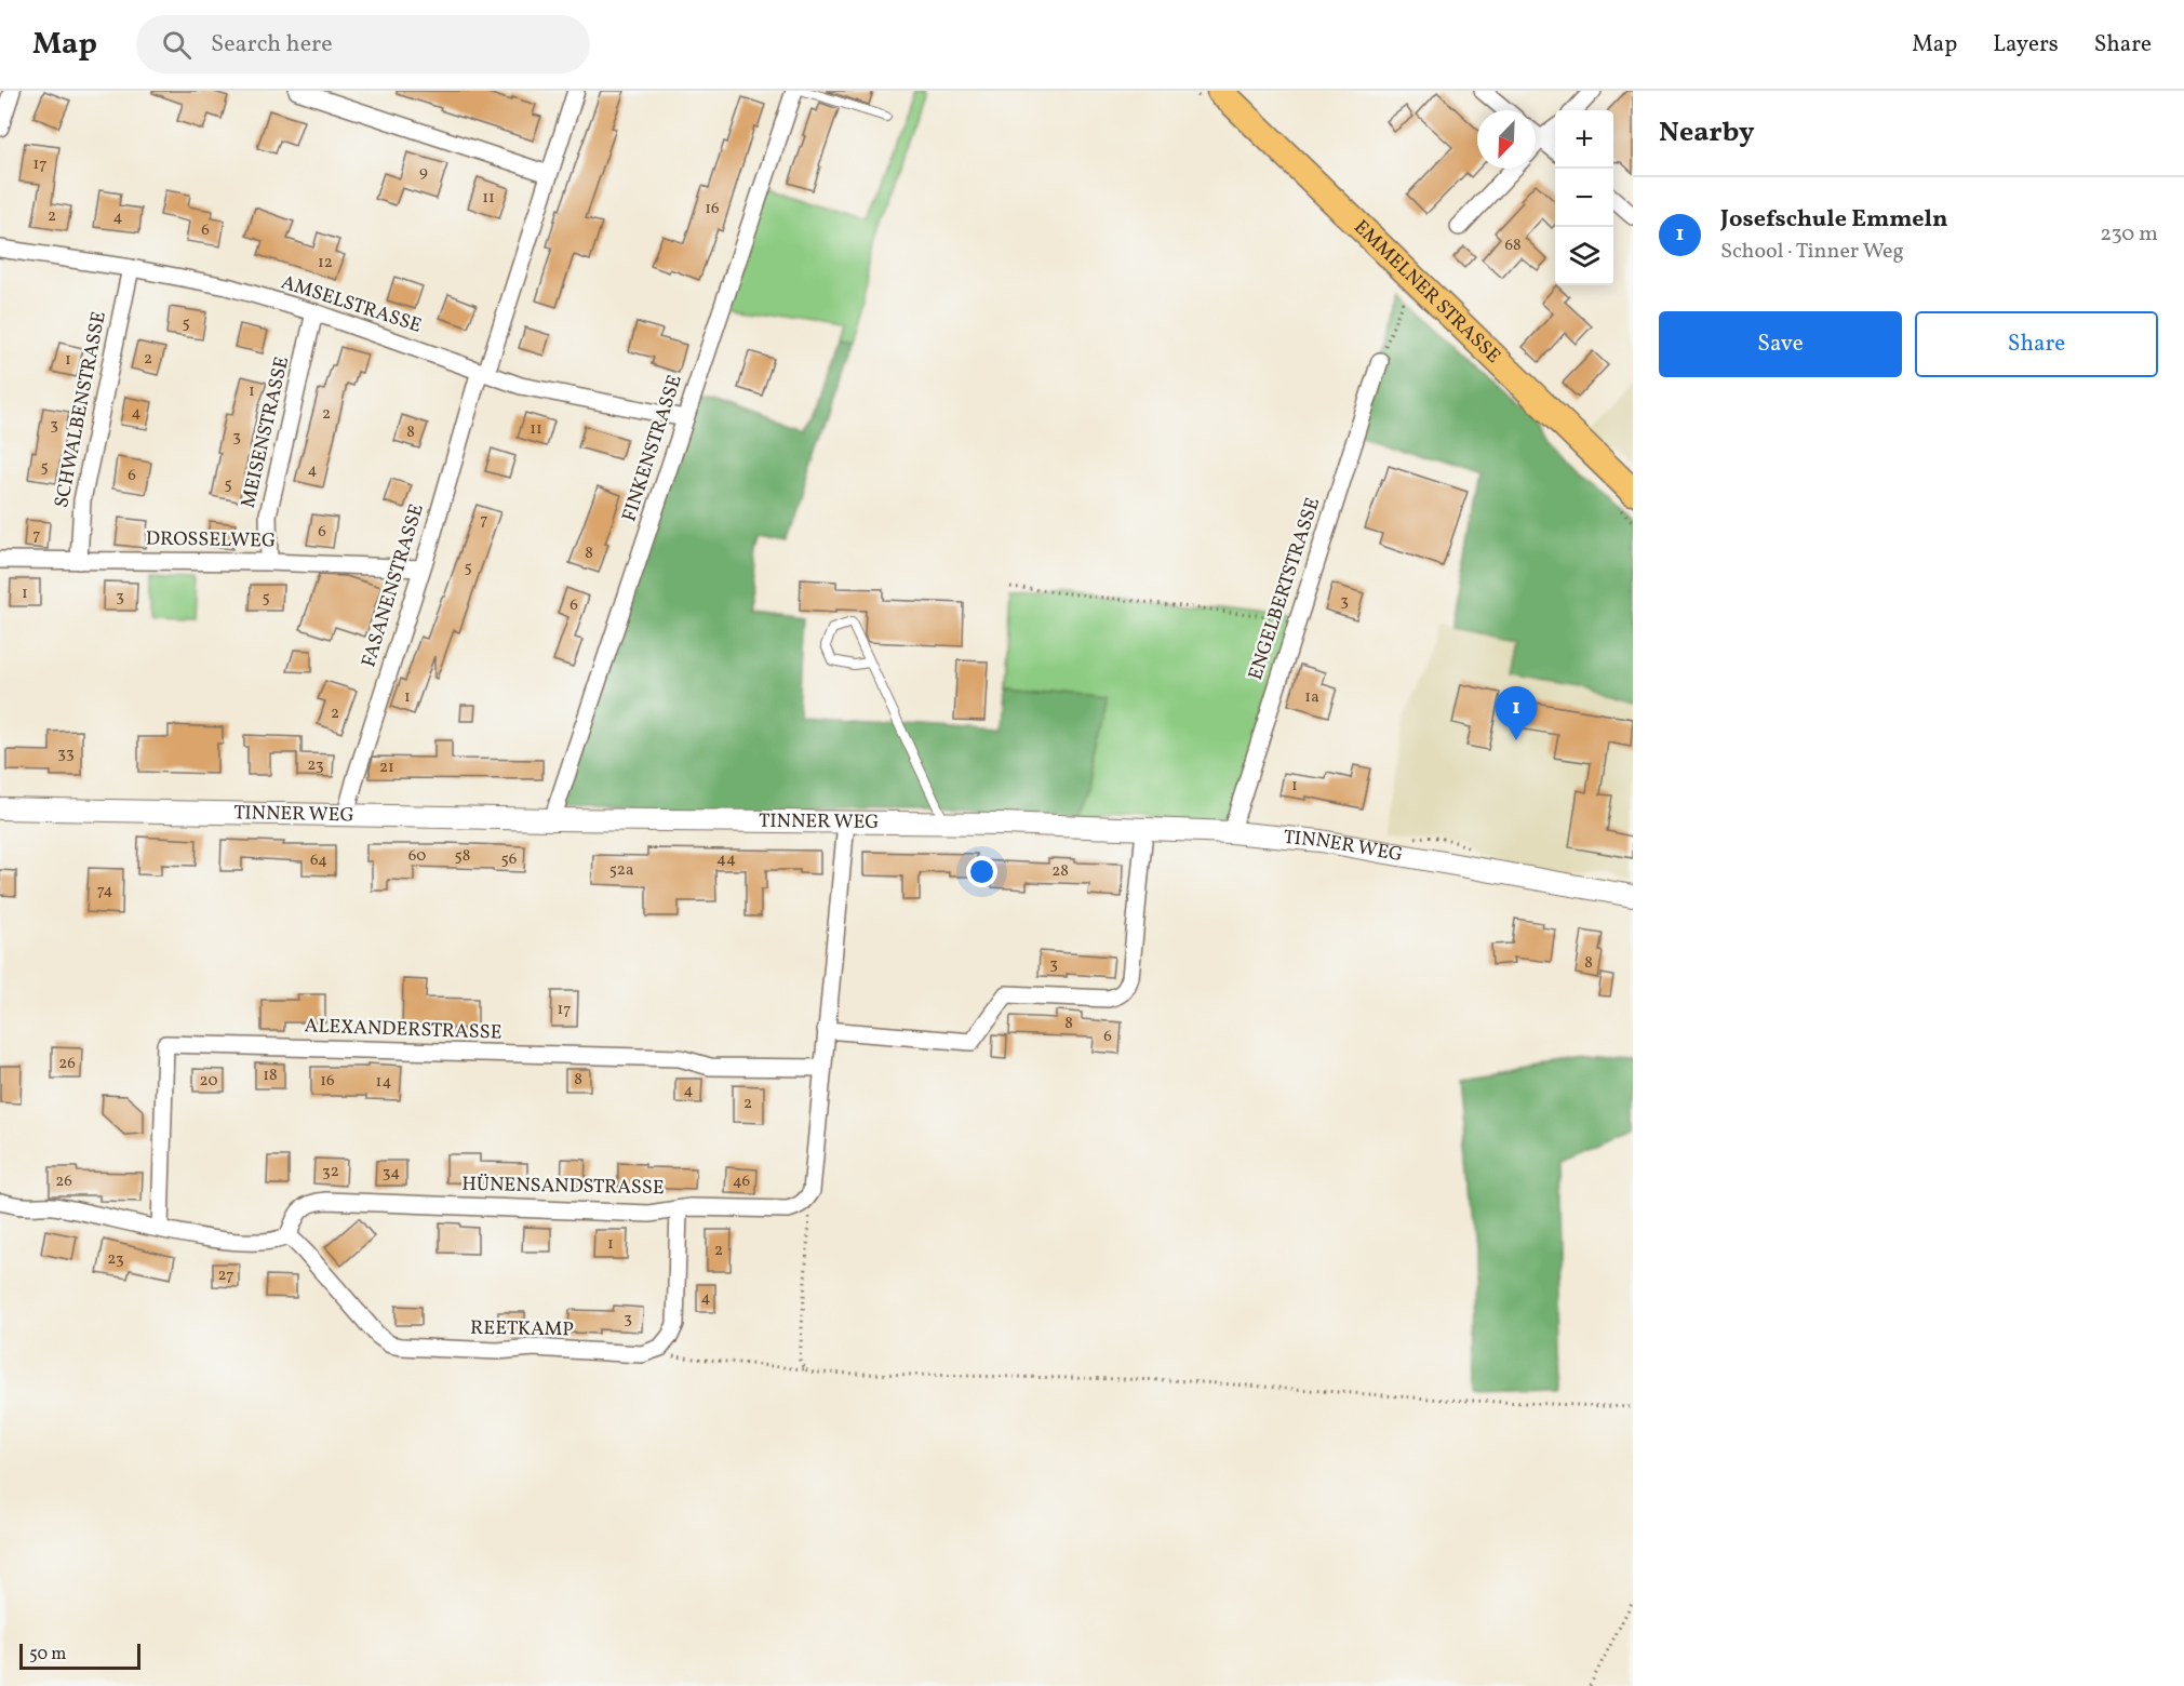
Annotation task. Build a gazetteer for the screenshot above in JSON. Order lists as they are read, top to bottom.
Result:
{
  "streets": {
    "main road": ["EMMELNER STRASSE"],
    "street": [
      "AMSELSTRASSE",
      "SCHWALBENSTRASSE",
      "MEISENSTRASSE",
      "FINKENSTRASSE",
      "DROSSELWEG",
      "FASANENSTRASSE",
      "ENGELBERTSTRASSE",
      "TINNER WEG",
      "ALEXANDERSTRASSE",
      "HÜNENSANDSTRASSE",
      "REETKAMP"
    ]
  },
  "crossings": [
    ["AMSELSTRASSE", "SCHWALBENSTRASSE"],
    ["AMSELSTRASSE", "MEISENSTRASSE"],
    ["AMSELSTRASSE", "FINKENSTRASSE"],
    ["AMSELSTRASSE", "FASANENSTRASSE"],
    ["SCHWALBENSTRASSE", "DROSSELWEG"],
    ["MEISENSTRASSE", "DROSSELWEG"],
    ["FINKENSTRASSE", "TINNER WEG"],
    ["DROSSELWEG", "FASANENSTRASSE"],
    ["FASANENSTRASSE", "TINNER WEG"],
    ["ENGELBERTSTRASSE", "TINNER WEG"],
    ["HÜNENSANDSTRASSE", "REETKAMP"]
  ],
  "house_numbers": [
    "17",
    "9",
    "11",
    "16",
    "2",
    "4",
    "6",
    "68",
    "12",
    "5",
    "2",
    "1",
    "1",
    "4",
    "2",
    "3",
    "11",
    "8",
    "3",
    "5",
    "4",
    "6",
    "5",
    "7",
    "6",
    "7",
    "8",
    "5",
    "1",
    "3",
    "5",
    "3",
    "6",
    "1",
    "1a",
    "2",
    "33",
    "23",
    "21",
    "1",
    "60",
    "58",
    "56",
    "44",
    "64",
    "52a",
    "28",
    "74",
    "8",
    "3",
    "17",
    "8",
    "6",
    "26",
    "18",
    "8",
    "20",
    "16",
    "14",
    "4",
    "2",
    "32",
    "34",
    "26",
    "46",
    "1",
    "2",
    "23",
    "27",
    "4",
    "3"
  ],
  "scale_bar": "50 m",
  "north": "bottom left",
  "page": {
    "header": "Map",
    "search": "Search here",
    "nav": ["Map", "Layers", "Share"],
    "heading": "Nearby",
    "map_buttons": ["+", "−"],
    "list": [
      {
        "mark": "1",
        "name": "Josefschule Emmeln",
        "note": "School · Tinner Weg",
        "value": "230 m"
      }
    ],
    "buttons": ["Save", "Share"],
    "pins": "1",
    "scale": "50 m"
  }
}
